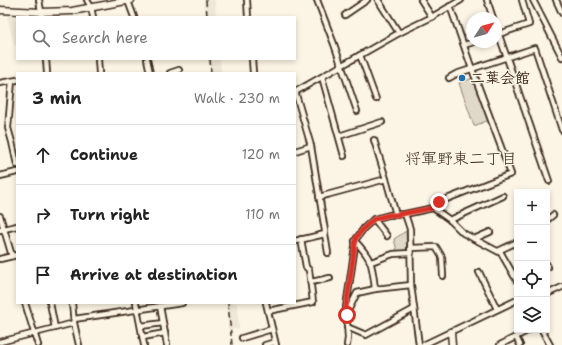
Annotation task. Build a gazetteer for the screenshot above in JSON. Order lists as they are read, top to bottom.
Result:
{
  "districts": ["将軍野東二丁目"],
  "places": ["二葉会館"],
  "north": "top right",
  "page": {
    "search": "Search here",
    "heading": ["3 min", "Walk · 230 m"],
    "list": [
      ["Continue", "120 m"],
      ["Turn right", "110 m"],
      "Arrive at destination"
    ],
    "map_buttons": ["+", "−"]
  }
}
